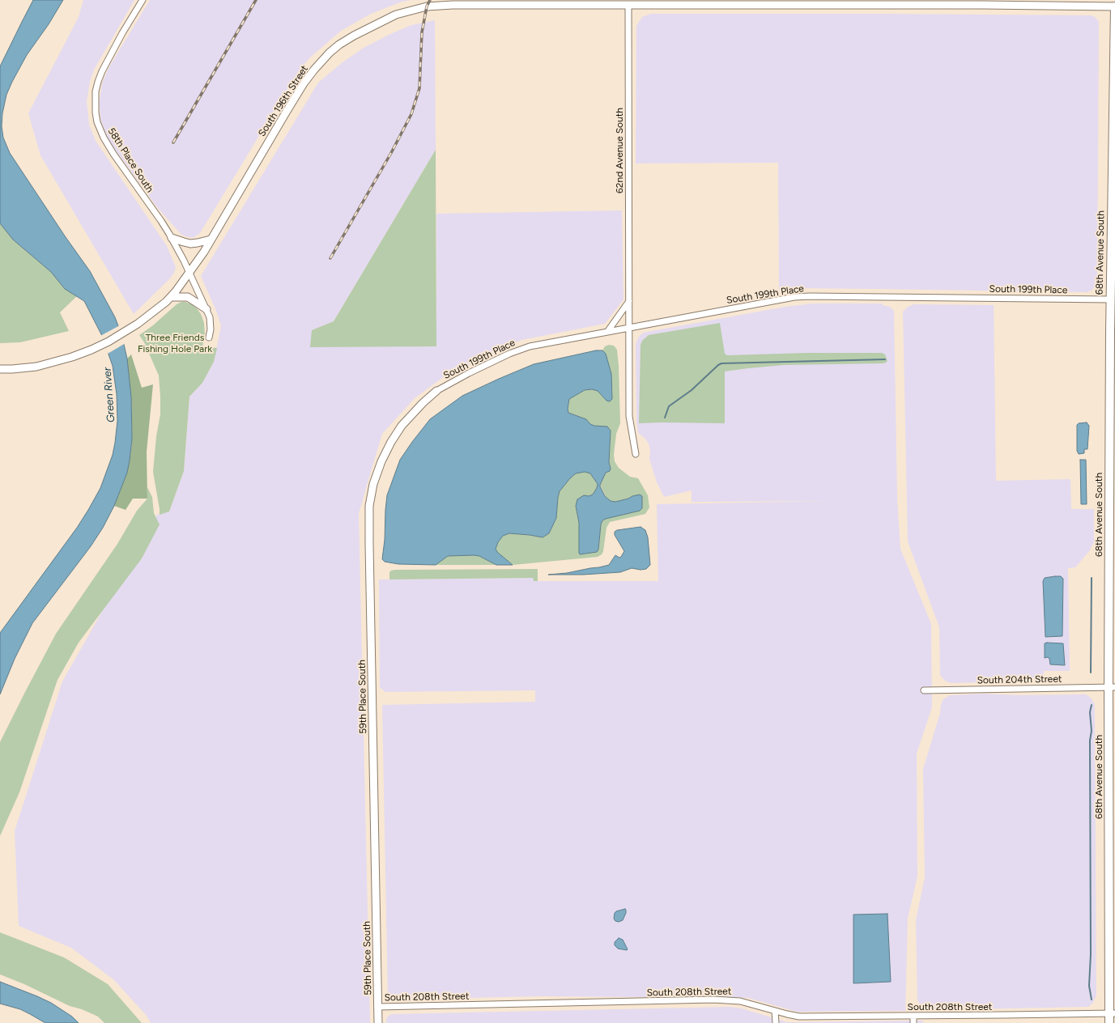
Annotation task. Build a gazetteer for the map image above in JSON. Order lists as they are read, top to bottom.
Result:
{
  "streets": {
    "main road": ["South 196th Street", "68th Avenue South", "59th Place South"],
    "street": [
      "62nd Avenue South",
      "58th Place South",
      "South 199th Place",
      "South 204th Street",
      "South 208th Street"
    ]
  },
  "crossings": [
    ["South 196th Street", "62nd Avenue South"],
    ["South 196th Street", "58th Place South"],
    ["South 196th Street", "68th Avenue South"],
    ["62nd Avenue South", "South 199th Place"],
    ["68th Avenue South", "South 199th Place"],
    ["68th Avenue South", "South 204th Street"],
    ["68th Avenue South", "South 208th Street"],
    ["South 199th Place", "59th Place South"],
    ["59th Place South", "South 208th Street"]
  ],
  "water": ["Green River"],
  "parks": ["Three Friends Fishing Hole Park"]
}
